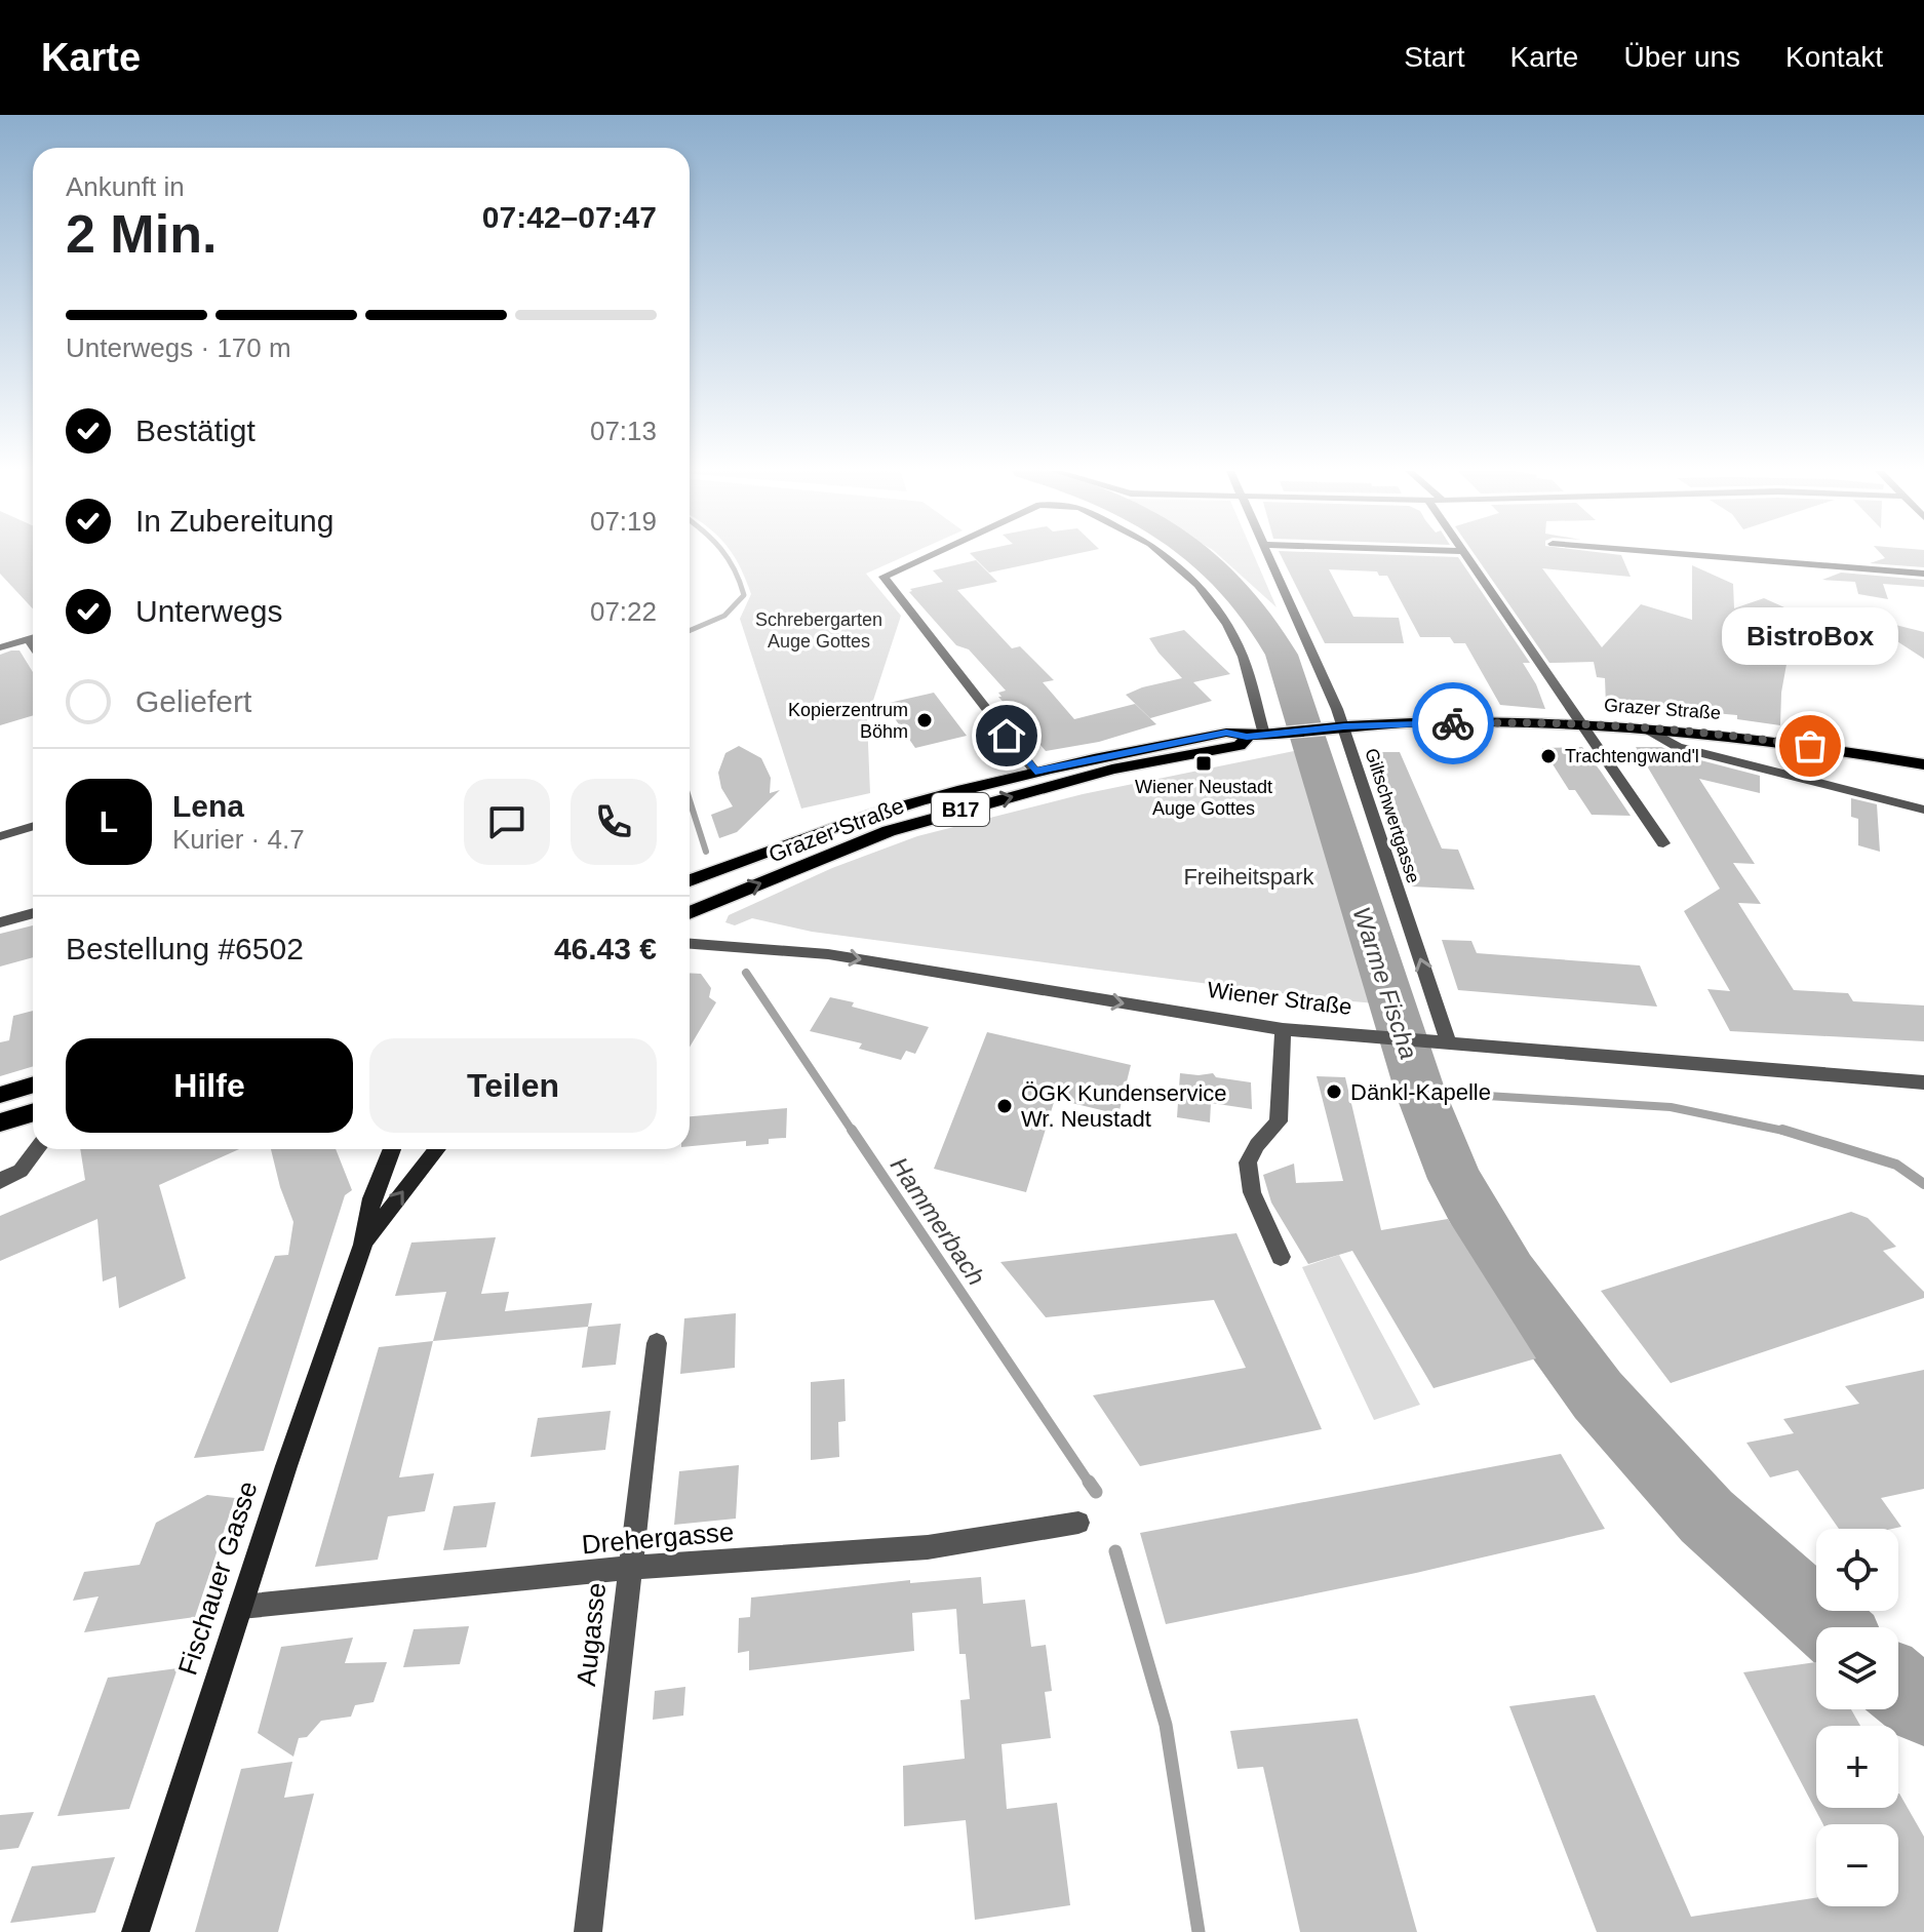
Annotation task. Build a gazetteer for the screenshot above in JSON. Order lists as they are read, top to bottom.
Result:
{
  "streets": {
    "main road": ["Grazer Straße", "B17", "Fischauer Gasse"],
    "street": [
      "Giltschwertgasse",
      "Wiener Straße",
      "Drehergasse",
      "Augasse"
    ]
  },
  "crossings": [
    ["Grazer Straße", "Giltschwertgasse"],
    ["Giltschwertgasse", "Wiener Straße"],
    ["Drehergasse", "Fischauer Gasse"],
    ["Drehergasse", "Augasse"]
  ],
  "one_way": ["Giltschwertgasse", "Wiener Straße"],
  "water": ["Warme Fischa", "Hammerbach"],
  "parks": ["Schrebergarten Auge Gottes", "Freiheitspark"],
  "places": {
    "other": [
      "Kopierzentrum Böhm",
      "BistroBox",
      "Trachtengwand'l",
      "Dänkl-Kapelle",
      "ÖGK Kundenservice Wr. Neustadt"
    ],
    "transit": ["Wiener Neustadt Auge Gottes"]
  },
  "page": {
    "header": "Karte",
    "nav": [
      "Start",
      "Karte",
      "Über uns",
      "Kontakt"
    ],
    "heading": ["2 Min.", "Ankunft in", "07:42–07:47"],
    "panel": [
      "Lena",
      "Kurier · 4.7",
      "Bestellung #6502",
      "46.43 €"
    ],
    "bar": "Unterwegs · 170 m",
    "list": [
      ["Bestätigt", "07:13"],
      ["In Zubereitung", "07:19"],
      ["Unterwegs", "07:22"],
      "Geliefert"
    ],
    "bubble": "BistroBox",
    "round": "L",
    "buttons": ["Hilfe", "Teilen"],
    "map_buttons": ["+", "−"]
  }
}
